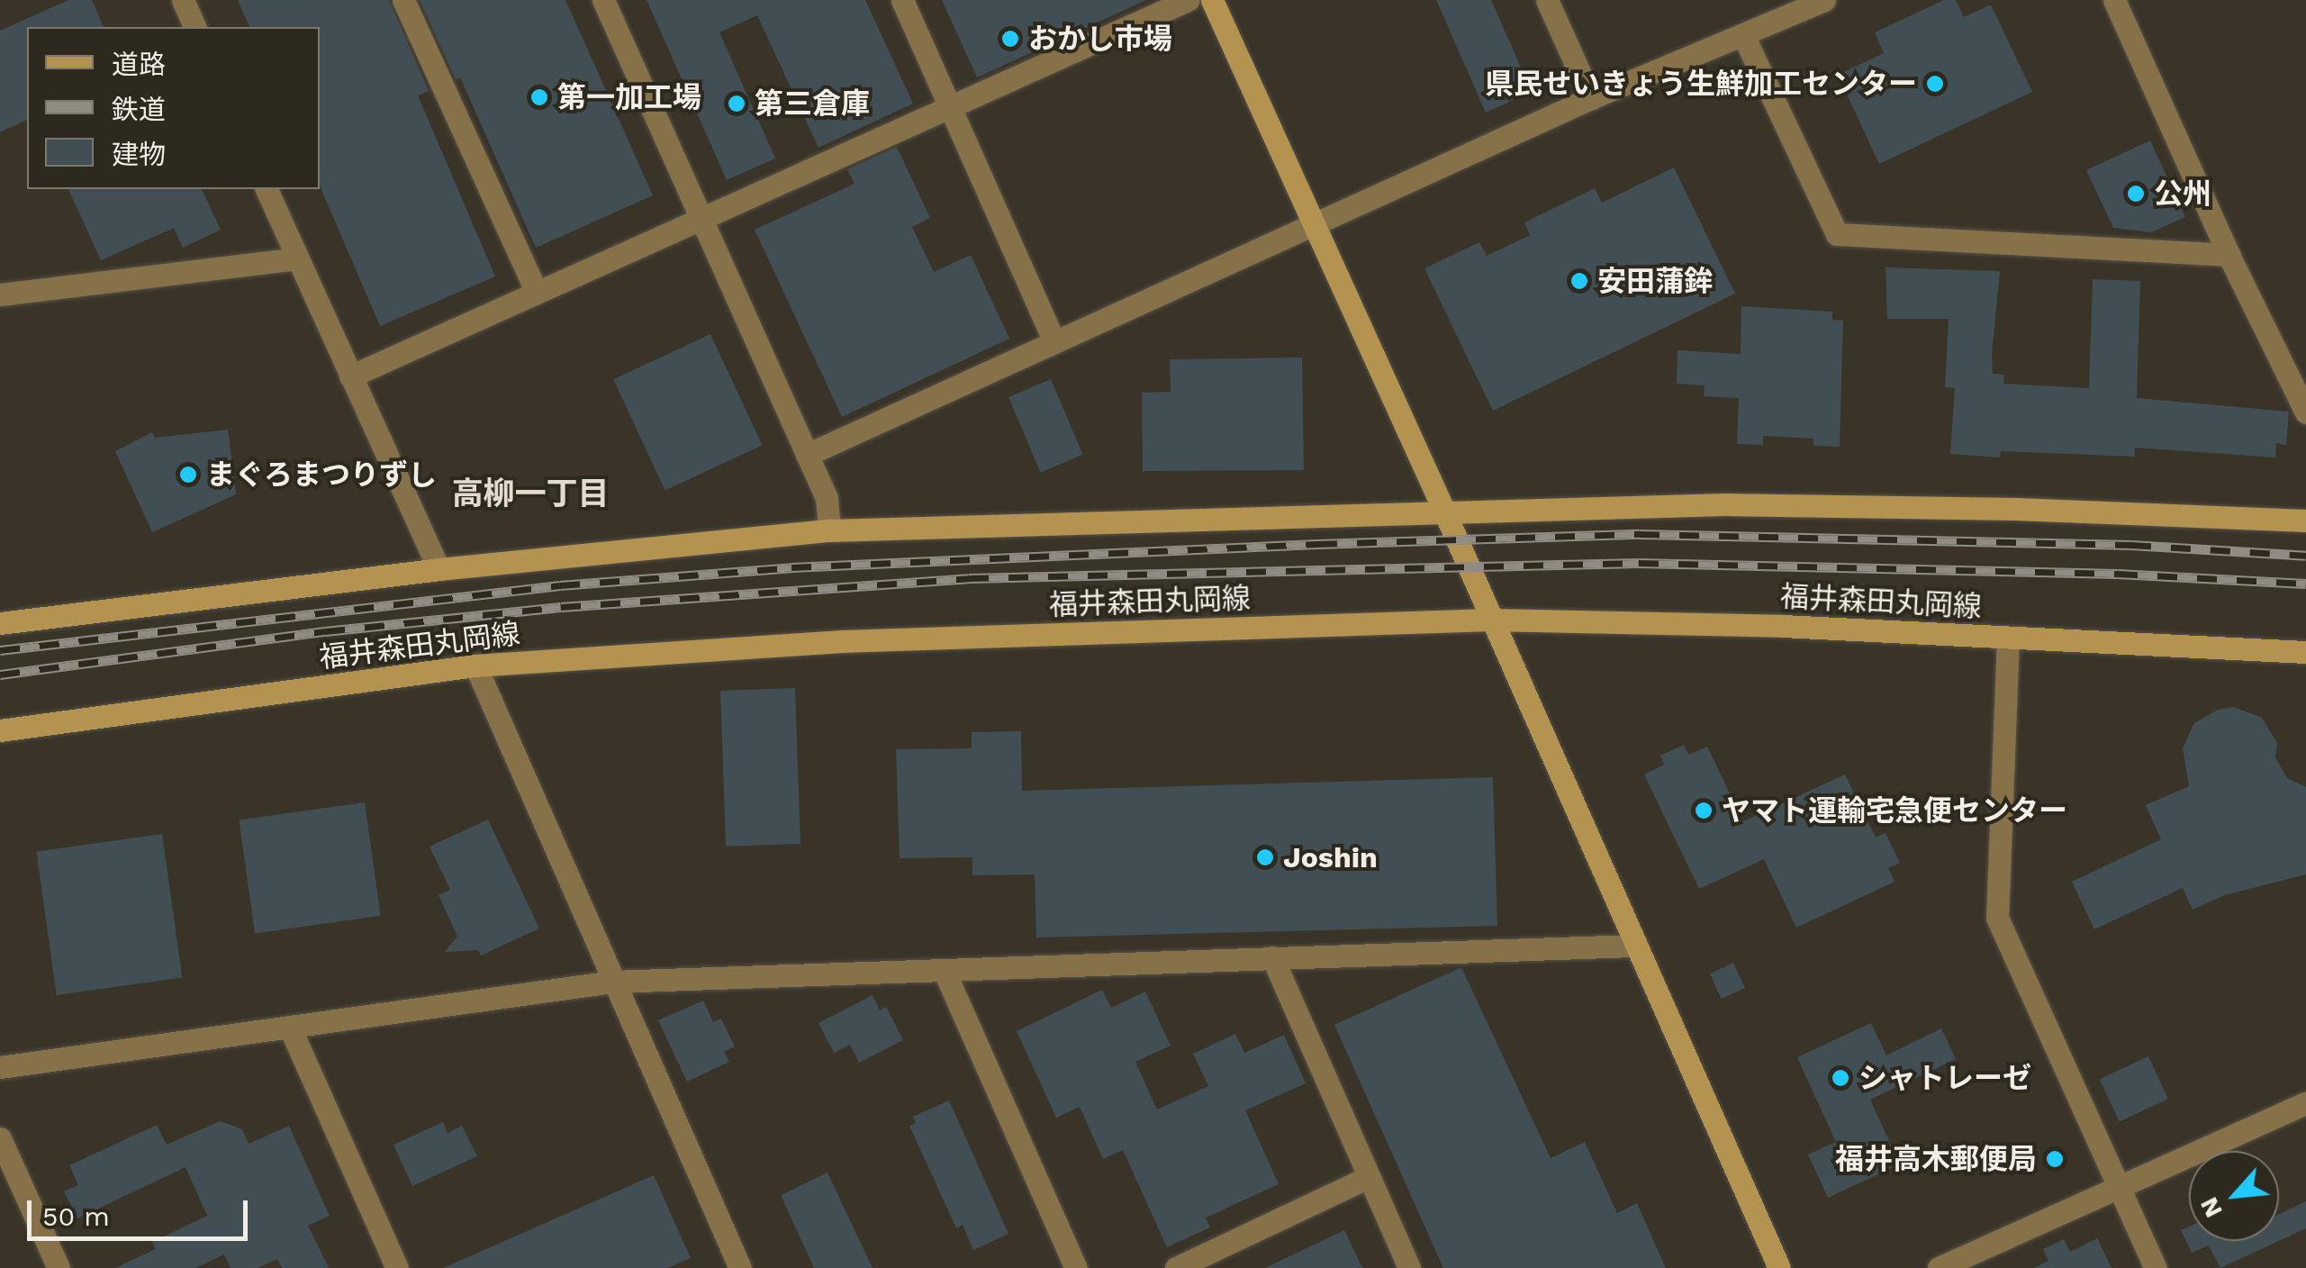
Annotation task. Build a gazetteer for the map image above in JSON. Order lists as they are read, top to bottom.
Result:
{
  "streets": {
    "main road": ["福井森田丸岡線"]
  },
  "districts": ["高柳一丁目"],
  "places": [
    "おかし市場",
    "県民せいきょう生鮮加工センター",
    "第一加工場",
    "第三倉庫",
    "公州",
    "安田蒲鉾",
    "まぐろまつりずし",
    "ヤマト運輸宅急便センター",
    "Joshin",
    "シャトレーゼ",
    "福井高木郵便局"
  ],
  "legend": ["道路", "鉄道", "建物"],
  "scale_bar": "50 m",
  "north": "bottom left"
}
